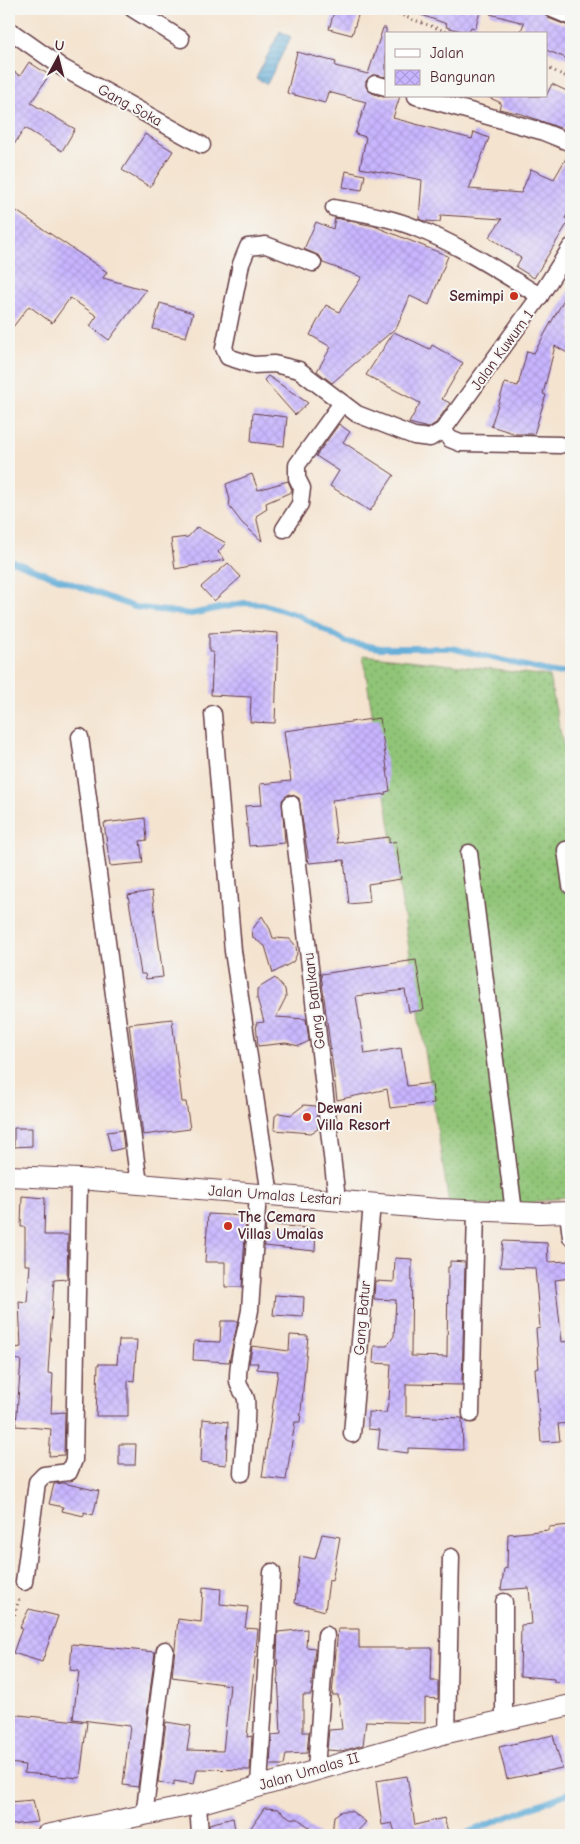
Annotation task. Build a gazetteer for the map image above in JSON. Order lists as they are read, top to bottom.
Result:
{
  "streets": {
    "street": [
      "Gang Soka",
      "Jalan Kuwum 1",
      "Gang Batukaru",
      "Jalan Umalas Lestari",
      "Gang Batur",
      "Jalan Umalas II"
    ]
  },
  "crossings": [
    ["Gang Batukaru", "Jalan Umalas Lestari"],
    ["Jalan Umalas Lestari", "Gang Batur"]
  ],
  "places": ["Semimpi", "Dewani Villa Resort", "The Cemara Villas Umalas"],
  "legend": ["Jalan", "Bangunan"],
  "north": "top"
}
